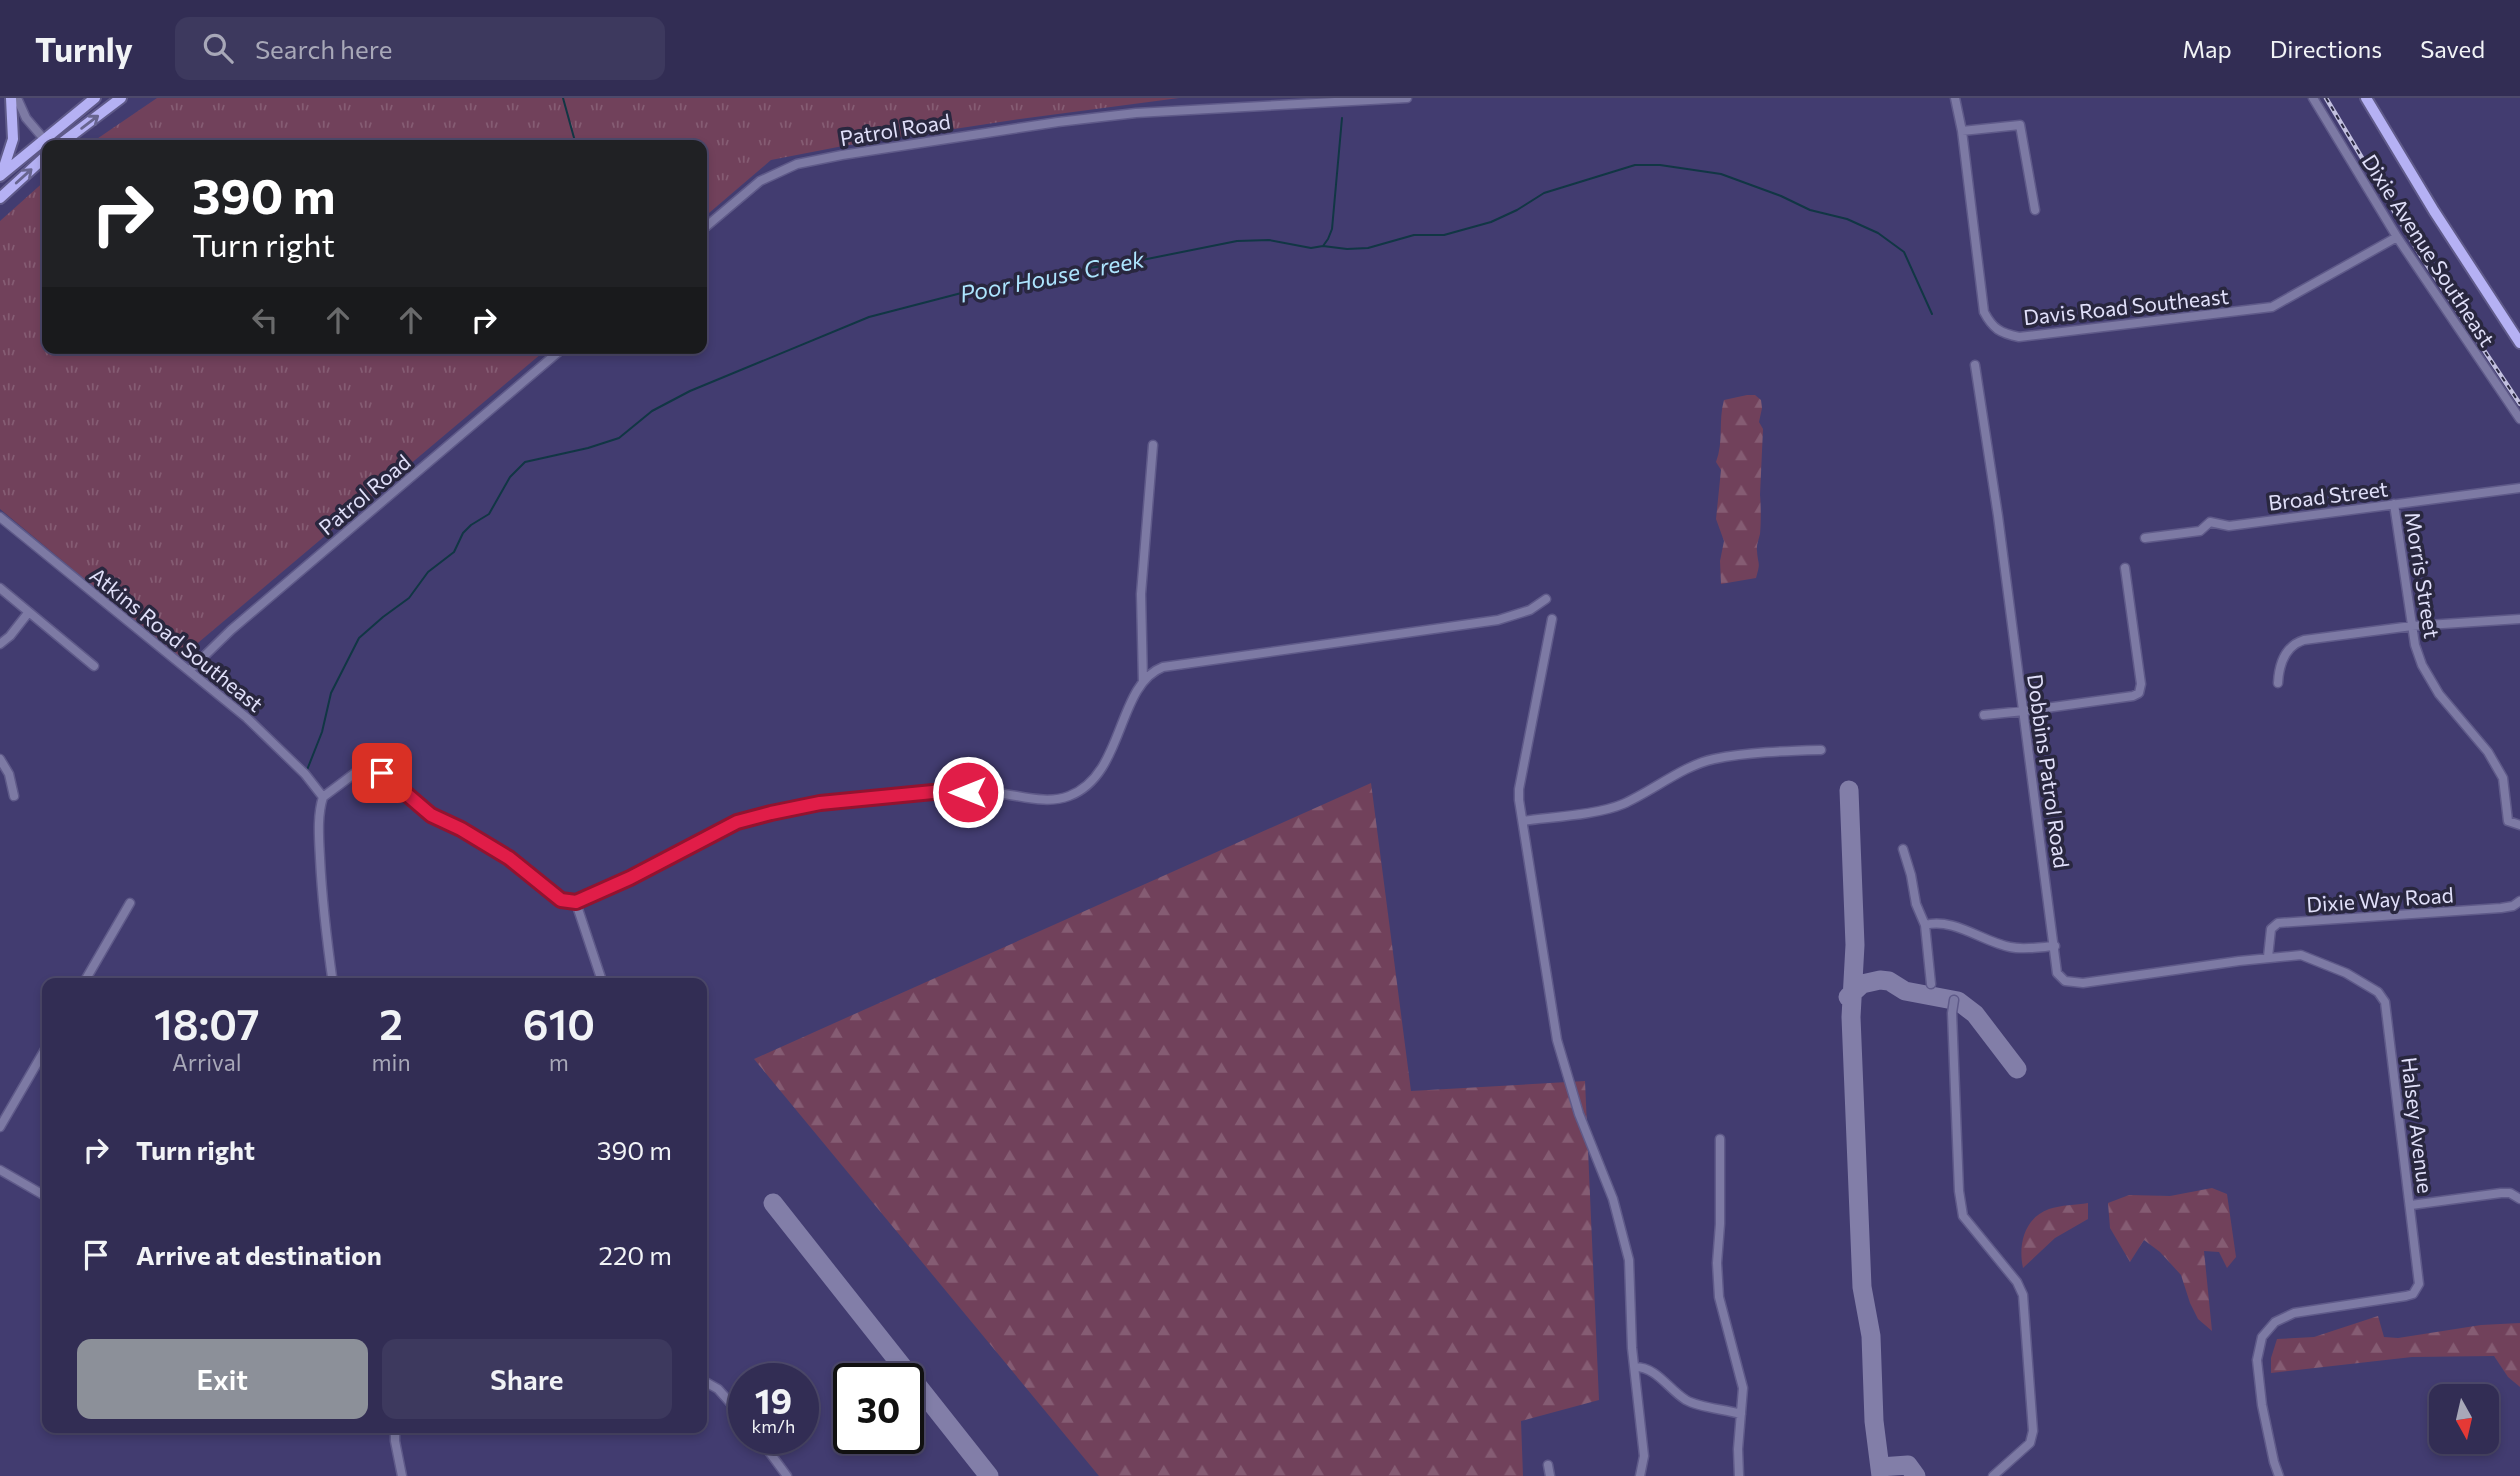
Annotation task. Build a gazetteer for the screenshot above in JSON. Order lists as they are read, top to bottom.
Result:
{
  "streets": {
    "street": [
      "Patrol Road",
      "Dixie Avenue Southeast",
      "Davis Road Southeast",
      "Broad Street",
      "Morris Street",
      "Atkins Road Southeast",
      "Dobbins Patrol Road",
      "Dixie Way Road",
      "Halsey Avenue"
    ]
  },
  "crossings": [
    ["Patrol Road", "Atkins Road Southeast"],
    ["Dixie Avenue Southeast", "Davis Road Southeast"],
    ["Broad Street", "Morris Street"],
    ["Dobbins Patrol Road", "Halsey Avenue"],
    ["Dixie Way Road", "Halsey Avenue"]
  ],
  "water": ["Poor House Creek"],
  "north": "bottom",
  "page": {
    "header": "Turnly",
    "search": "Search here",
    "nav": ["Map", "Directions", "Saved"],
    "turn": ["390 m", "Turn right"],
    "eta": [
      "18:07",
      "Arrival",
      "2",
      "min",
      "610",
      "m"
    ],
    "list": [
      {
        "name": "Turn right",
        "value": "390 m"
      },
      {
        "name": "Arrive at destination",
        "value": "220 m"
      }
    ],
    "buttons": ["Exit", "Share"],
    "speed": "19 km/h",
    "limit": "30"
  }
}
